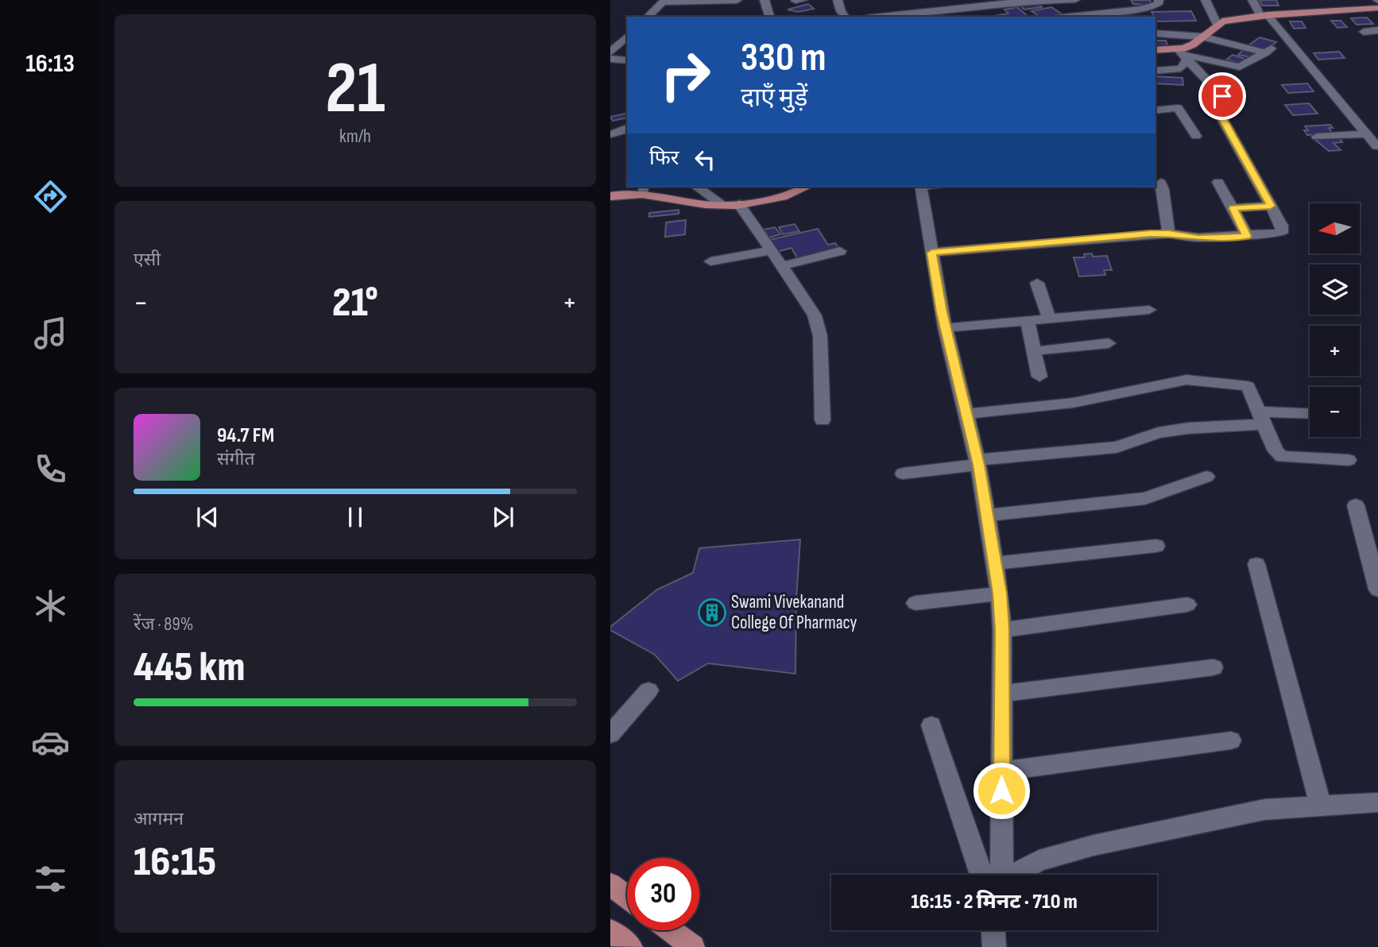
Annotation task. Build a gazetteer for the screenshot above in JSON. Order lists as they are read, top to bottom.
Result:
{
  "places": {
    "building": ["Swami Vivekanand College Of Pharmacy"]
  },
  "north": "left",
  "page": {
    "tabs": "16:13",
    "tile": [
      ["21", "km/h"],
      "एसी",
      ["रेंज · 89%", "445 km"],
      ["आगमन", "16:15"]
    ],
    "turn": ["330 m", "दाएँ मुड़ें"],
    "then": "फिर",
    "map_buttons": ["+", "−"],
    "heat": ["−", "21°", "+"],
    "song": ["94.7 FM", "संगीत"],
    "limit": "30",
    "trip": "16:15 · 2 मिनट · 710 m"
  }
}
